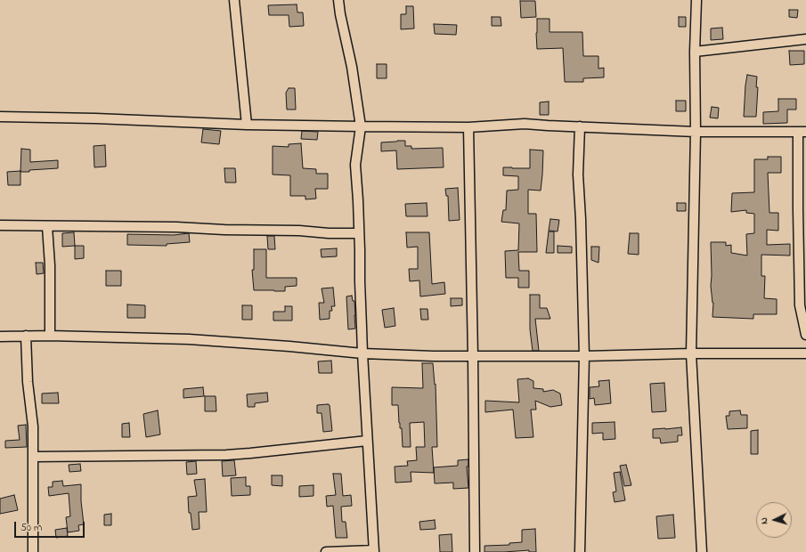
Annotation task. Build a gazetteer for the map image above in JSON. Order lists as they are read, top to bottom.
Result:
{
  "scale_bar": "50 m",
  "north": "left"
}
